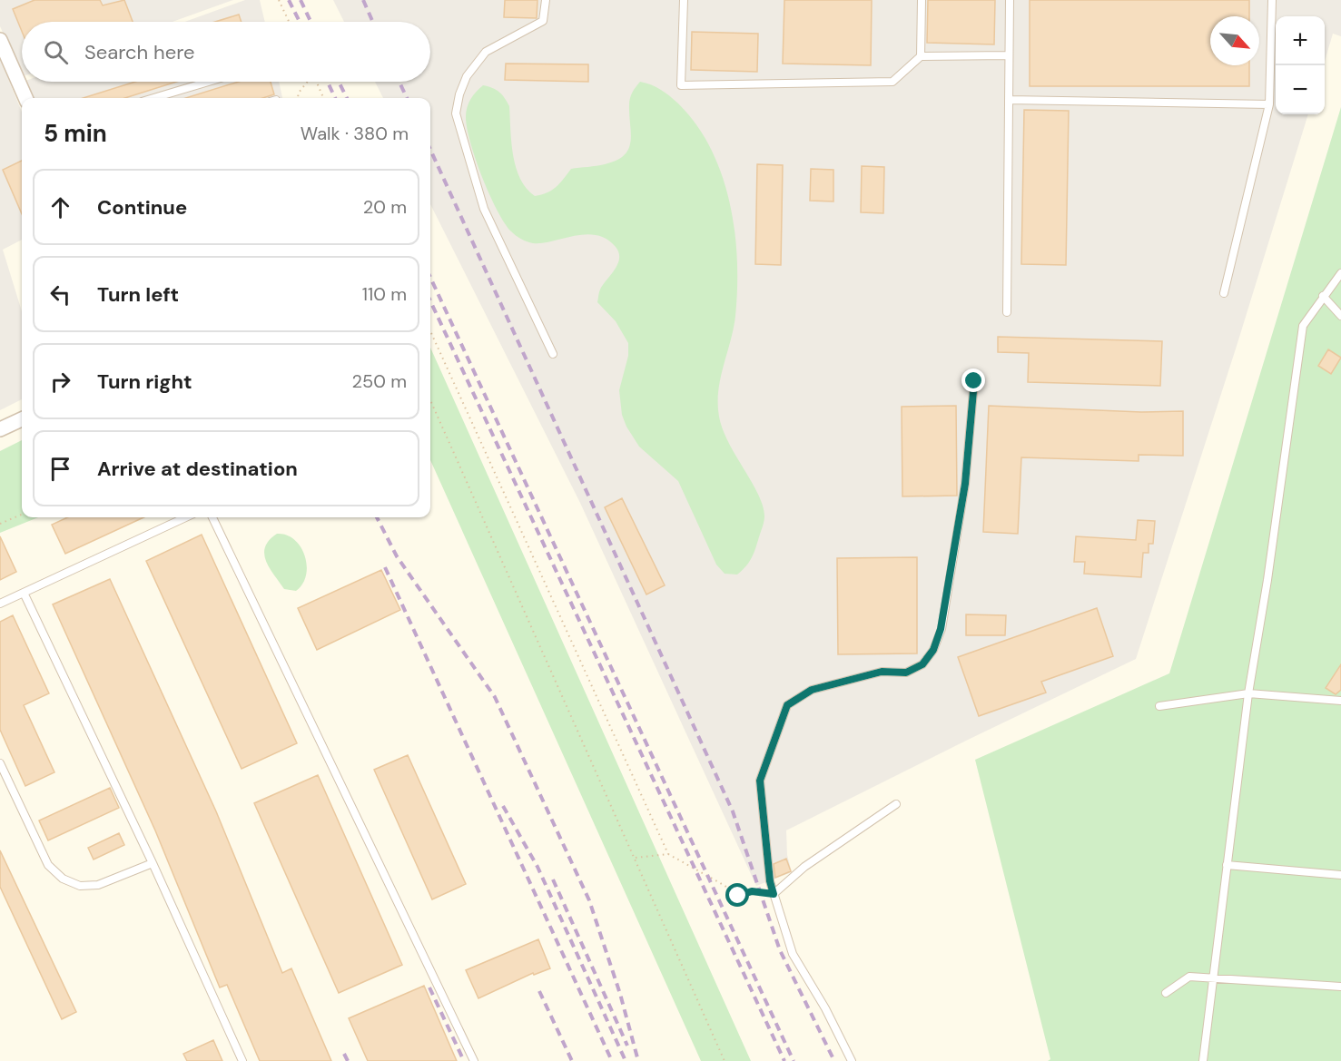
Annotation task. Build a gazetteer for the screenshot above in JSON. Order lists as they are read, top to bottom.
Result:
{
  "north": "bottom right",
  "page": {
    "map_buttons": ["+", "−"],
    "search": "Search here",
    "heading": ["5 min", "Walk · 380 m"],
    "list": [
      ["Continue", "20 m"],
      ["Turn left", "110 m"],
      ["Turn right", "250 m"],
      "Arrive at destination"
    ]
  }
}
